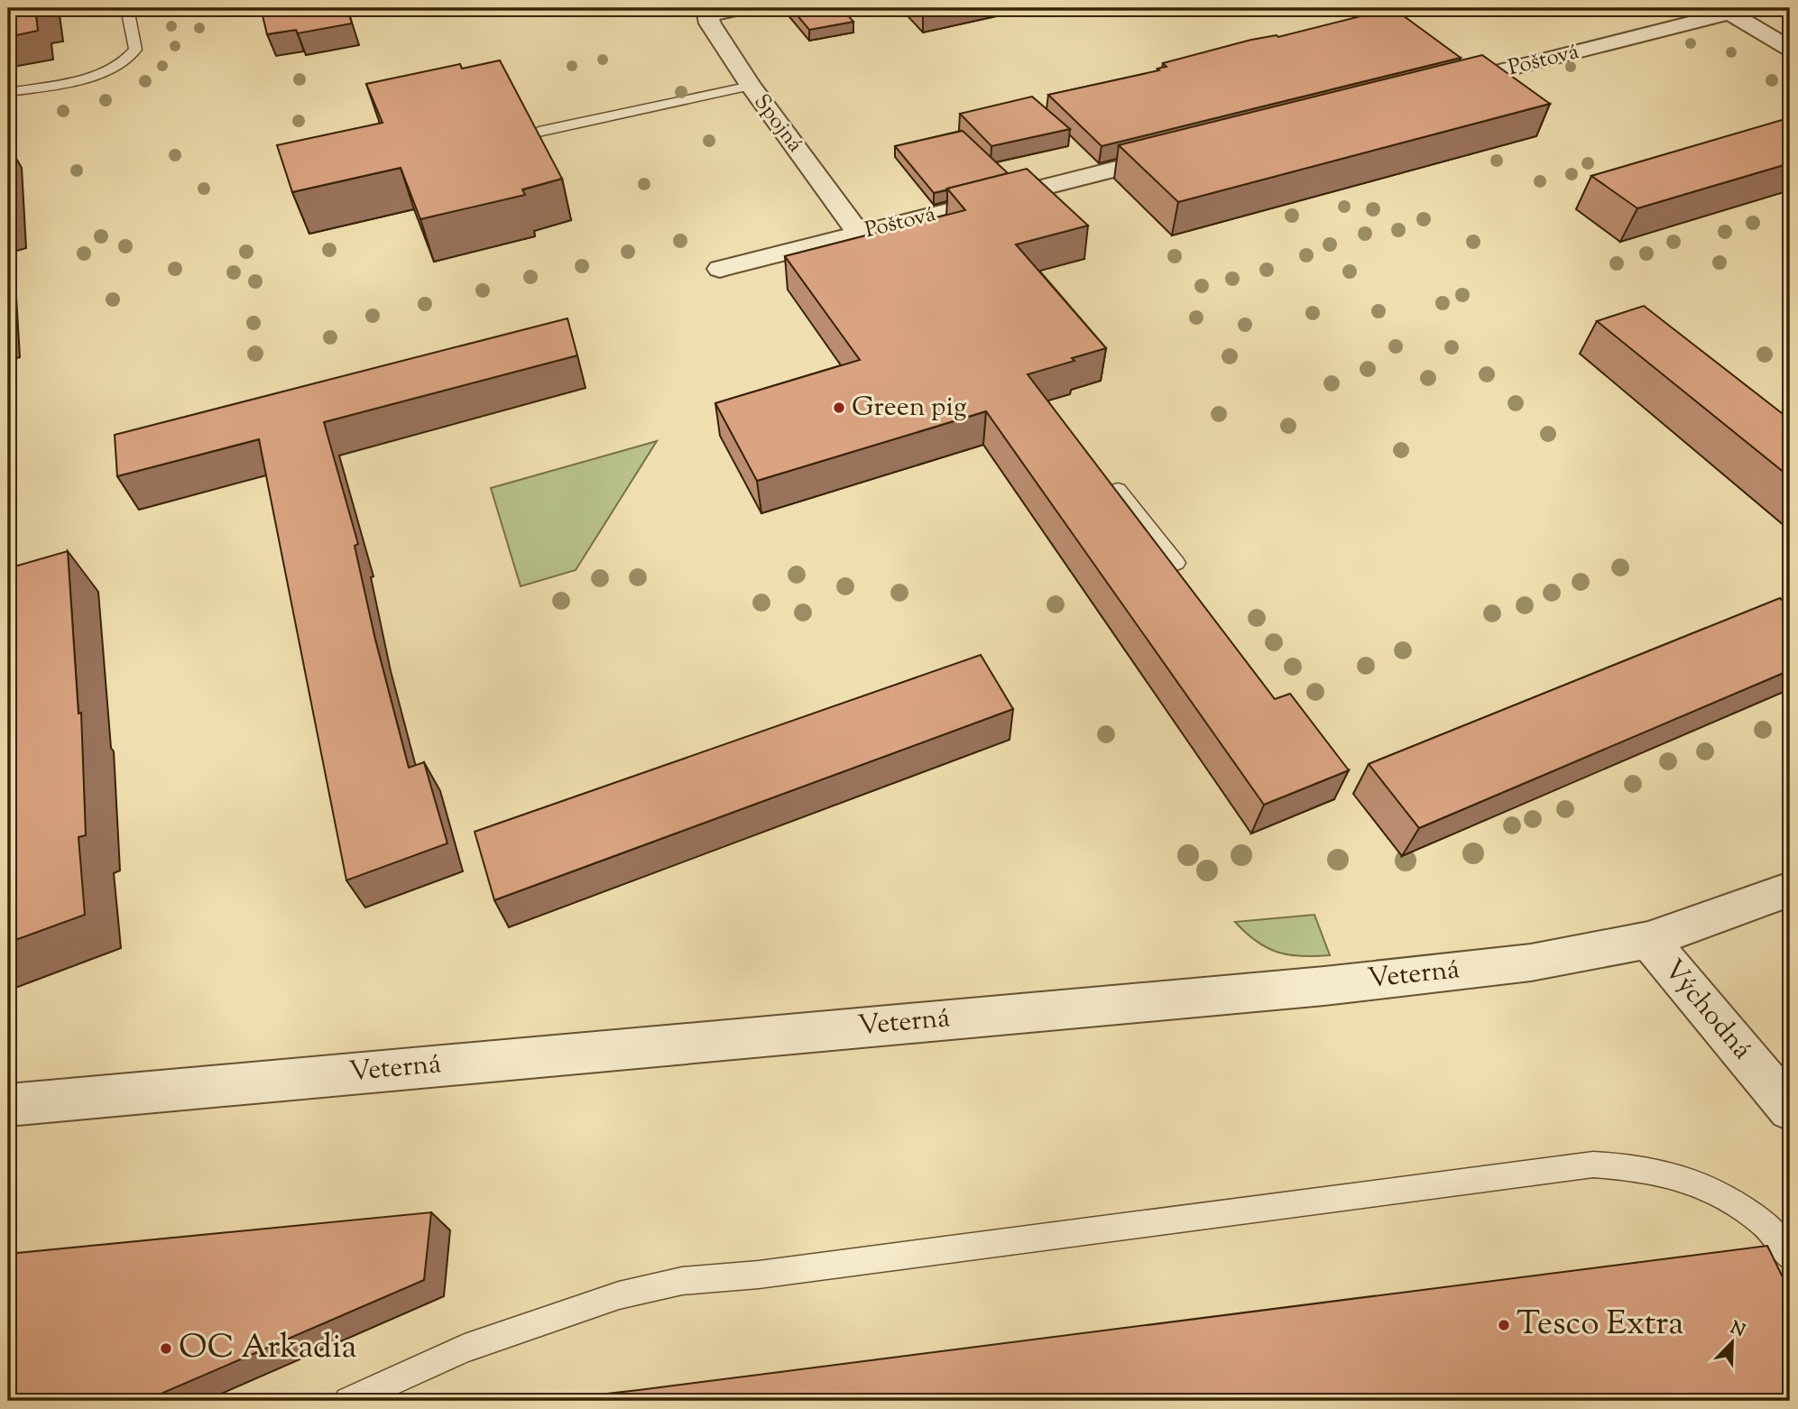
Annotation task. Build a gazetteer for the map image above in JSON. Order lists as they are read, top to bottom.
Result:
{
  "streets": {
    "street": [
      "Poštová",
      "Spojná",
      "Veterná",
      "Východná"
    ]
  },
  "crossings": [
    ["Poštová", "Spojná"],
    ["Veterná", "Východná"]
  ],
  "places": ["Green pig", "Tesco Extra", "OC Arkadia"],
  "north": "top right"
}
